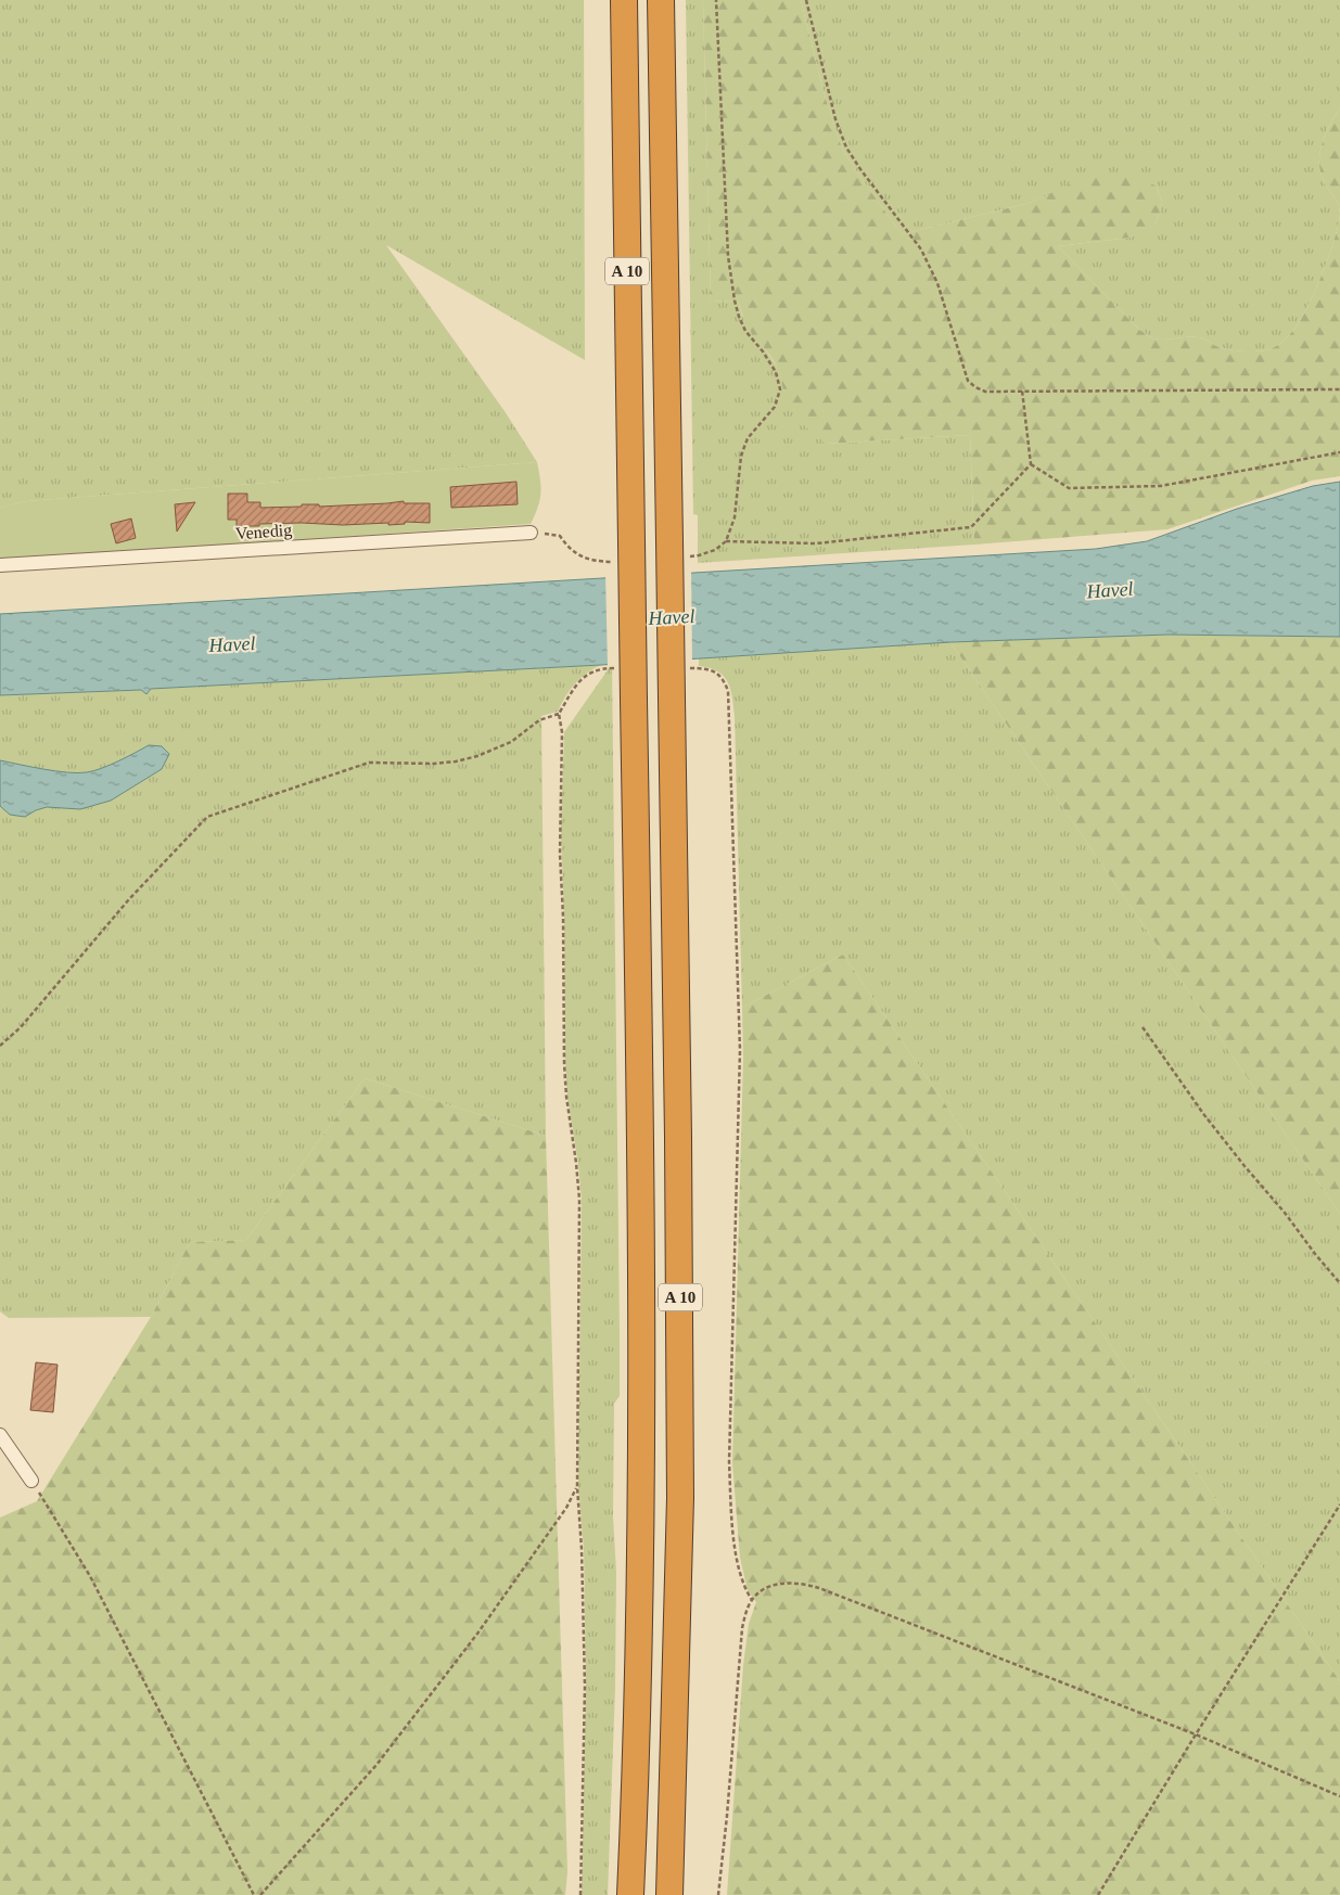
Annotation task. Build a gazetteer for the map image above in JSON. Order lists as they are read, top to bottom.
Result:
{
  "streets": {
    "highway": ["A 10"],
    "street": ["Venedig"]
  },
  "water": ["Havel"]
}
